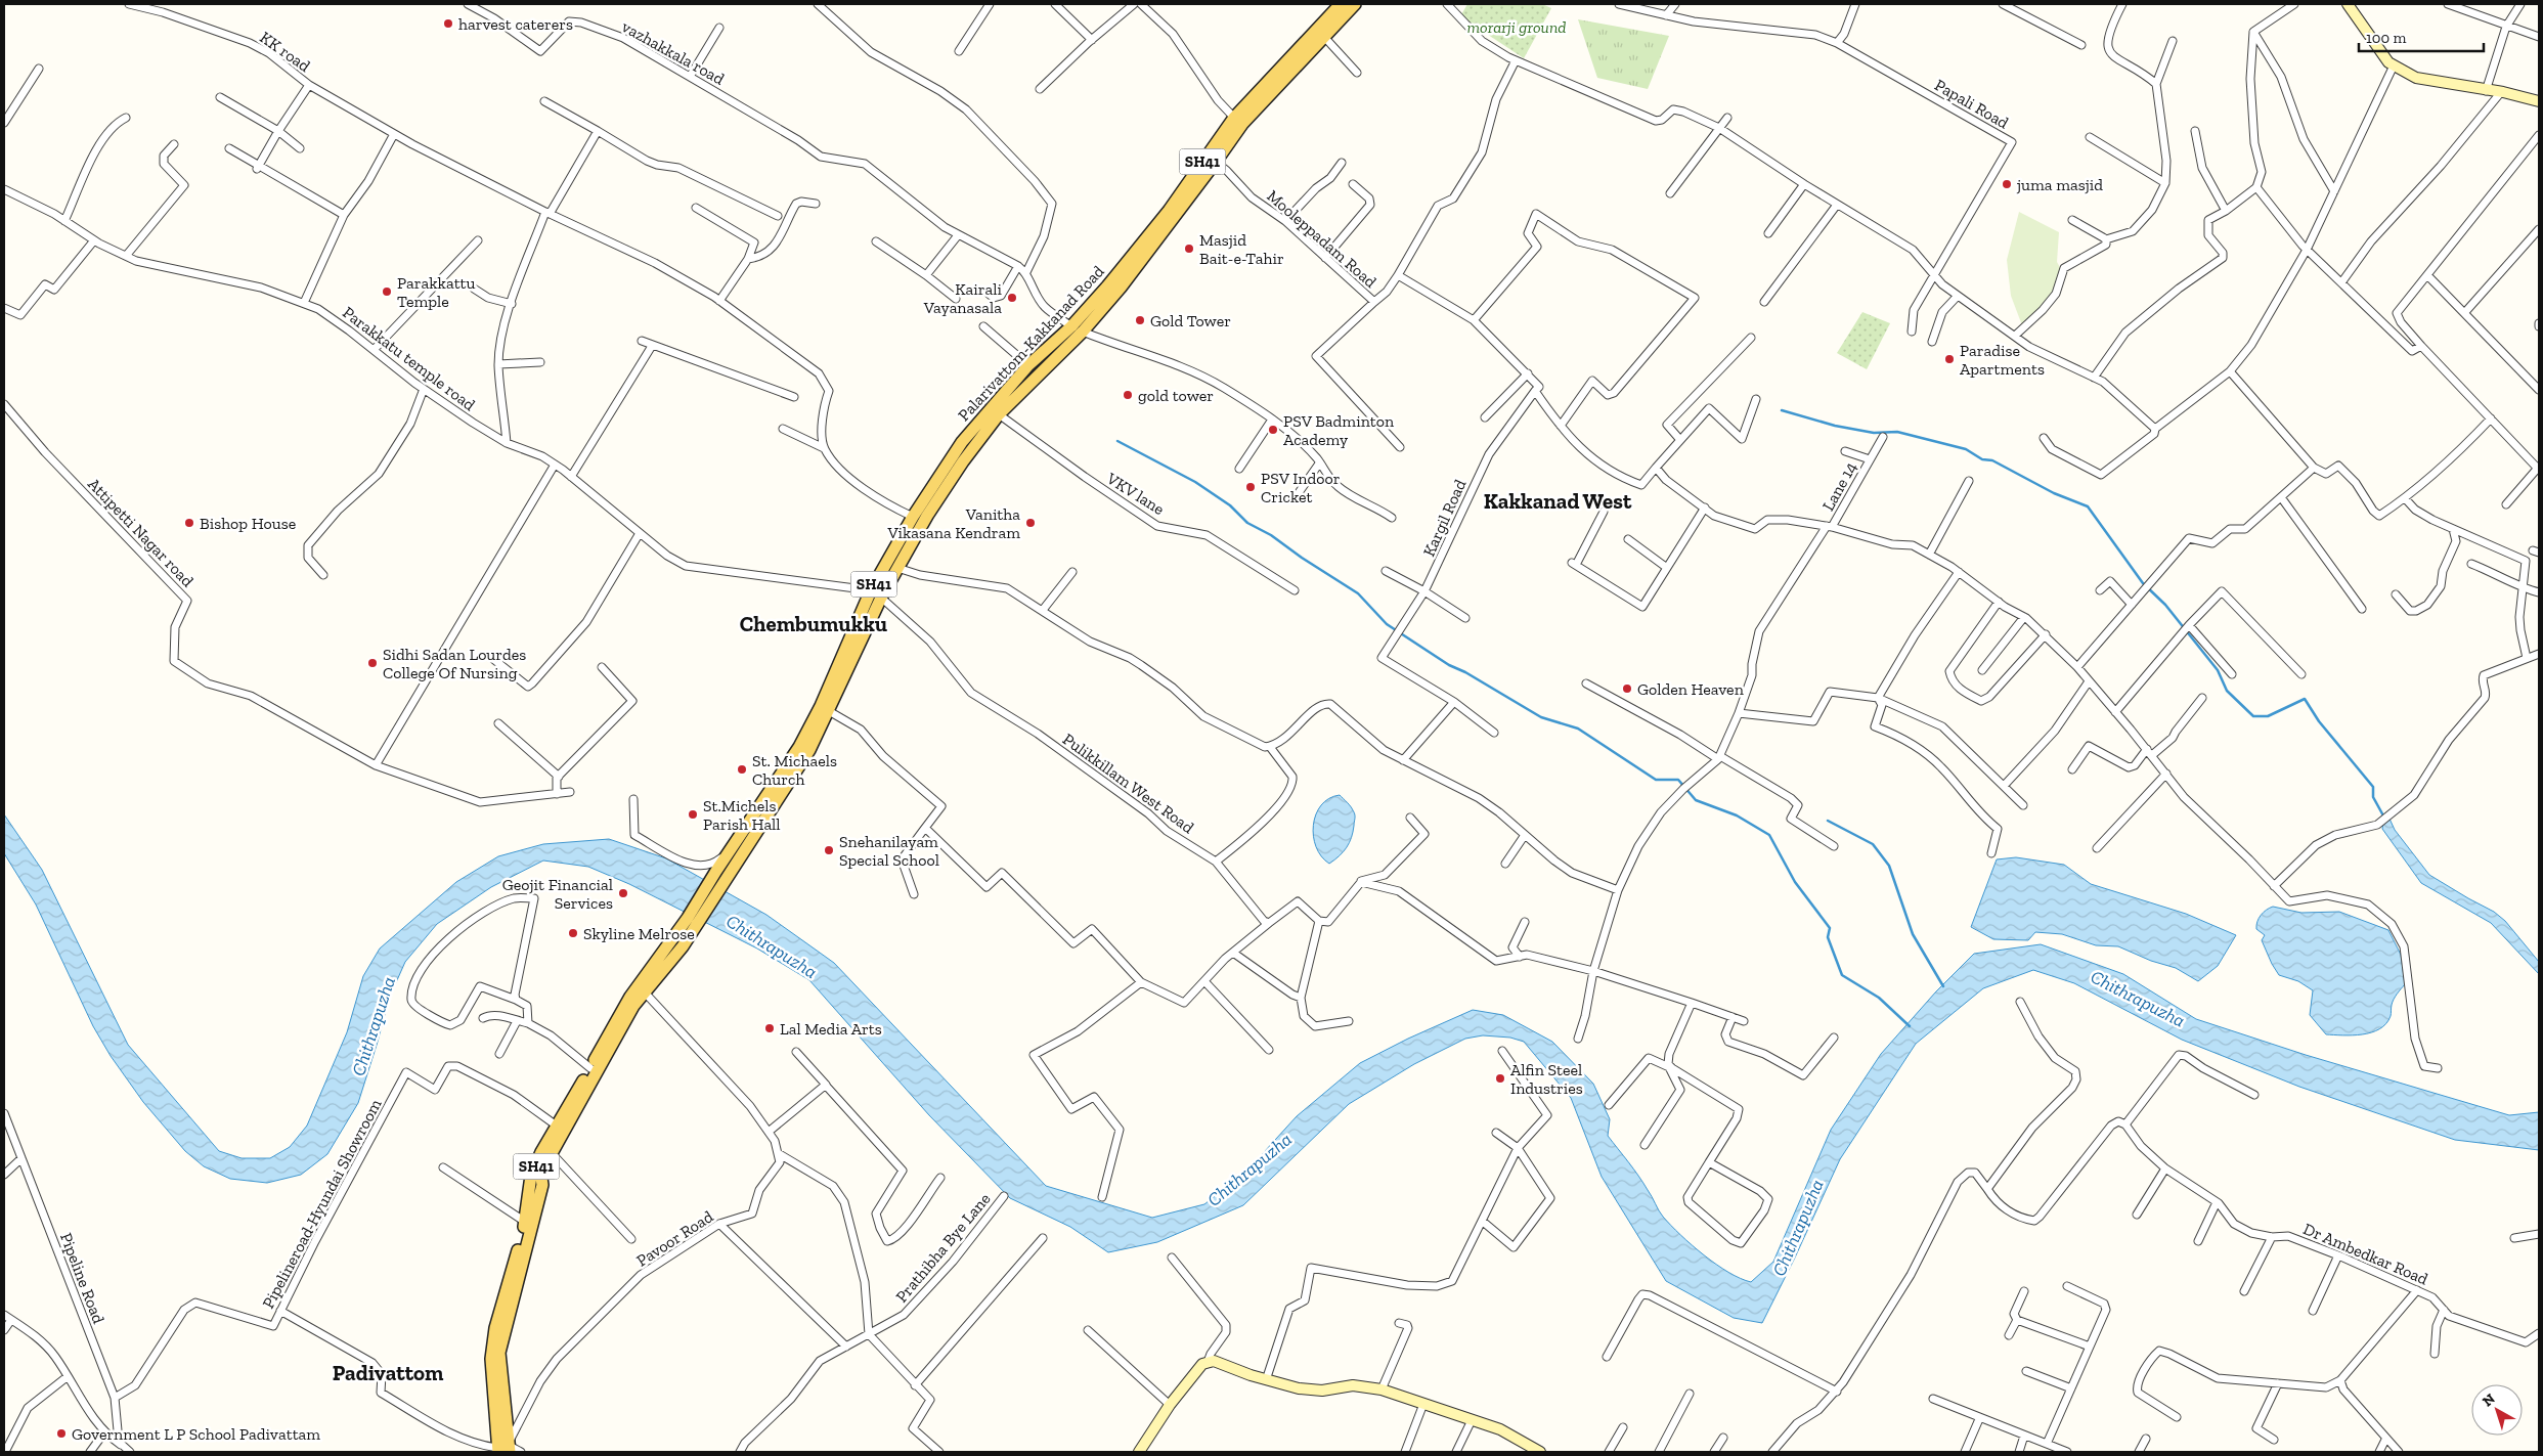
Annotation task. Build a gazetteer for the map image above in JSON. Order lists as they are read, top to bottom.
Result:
{
  "streets": {
    "main road": ["SH41", "Palarivattom-Kakkanad Road"],
    "street": [
      "KK road",
      "vazhakkala road",
      "Papali Road",
      "Mooleppadam Road",
      "Parakkatu temple road",
      "Lane 14",
      "VKV lane",
      "Kargil Road",
      "Attipetti Nagar road",
      "Pulikkillam West Road",
      "Pipelineroad-Hyundai Showroom",
      "Pavoor Road",
      "Prathibha Bye Lane",
      "Dr Ambedkar Road",
      "Pipeline Road"
    ]
  },
  "crossings": [
    ["SH41", "Palarivattom-Kakkanad Road"],
    ["SH41", "Pipelineroad-Hyundai Showroom"],
    ["SH41", "Pavoor Road"],
    ["Mooleppadam Road", "Kargil Road"],
    ["Palarivattom-Kakkanad Road", "Parakkatu temple road"],
    ["Pipelineroad-Hyundai Showroom", "Pipeline Road"]
  ],
  "districts": ["Kakkanad West", "Chembumukku", "Padivattom"],
  "water": ["Chithrapuzha"],
  "parks": ["morarji ground"],
  "places": [
    "harvest caterers",
    "juma masjid",
    "Masjid Bait-e-Tahir",
    "Parakkattu Temple",
    "Kairali Vayanasala",
    "Gold Tower",
    "Paradise Apartments",
    "gold tower",
    "PSV Badminton Academy",
    "PSV Indoor Cricket",
    "Bishop House",
    "Vanitha Vikasana Kendram",
    "Sidhi Sadan Lourdes College Of Nursing",
    "Golden Heaven",
    "St. Michaels Church",
    "St.Michels Parish Hall",
    "Snehanilayam Special School",
    "Geojit Financial Services",
    "Skyline Melrose",
    "Lal Media Arts",
    "Alfin Steel Industries",
    "Government L P School Padivattam"
  ],
  "scale_bar": "100 m",
  "north": "top left"
}
